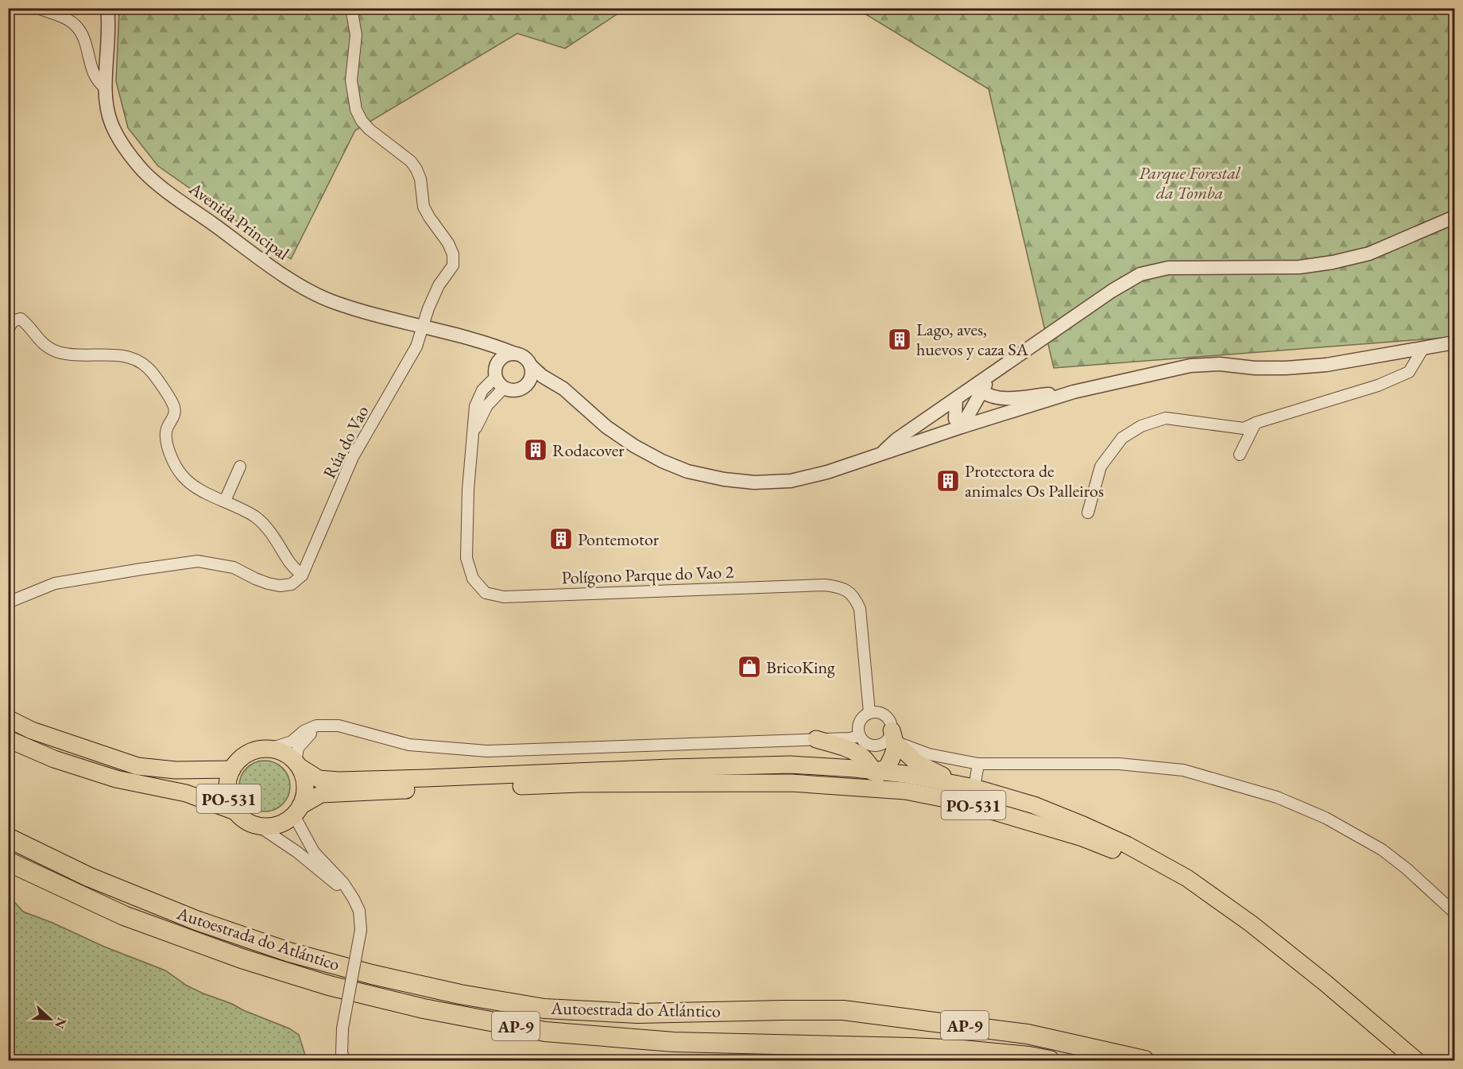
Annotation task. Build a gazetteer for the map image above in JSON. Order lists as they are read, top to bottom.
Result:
{
  "streets": {
    "highway": ["Autoestrada do Atlántico", "AP-9"],
    "main road": ["PO-531"],
    "street": ["Avenida Principal", "Rúa do Vao", "Polígono Parque do Vao 2"]
  },
  "crossings": [
    ["Avenida Principal", "Rúa do Vao"],
    ["Avenida Principal", "Polígono Parque do Vao 2"]
  ],
  "parks": ["Parque Forestal da Tomba"],
  "places": {
    "building": [
      "Lago, aves, huevos y caza SA",
      "Rodacover",
      "Protectora de animales Os Palleiros",
      "Pontemotor"
    ],
    "shop": ["BricoKing"]
  },
  "north": "right"
}
